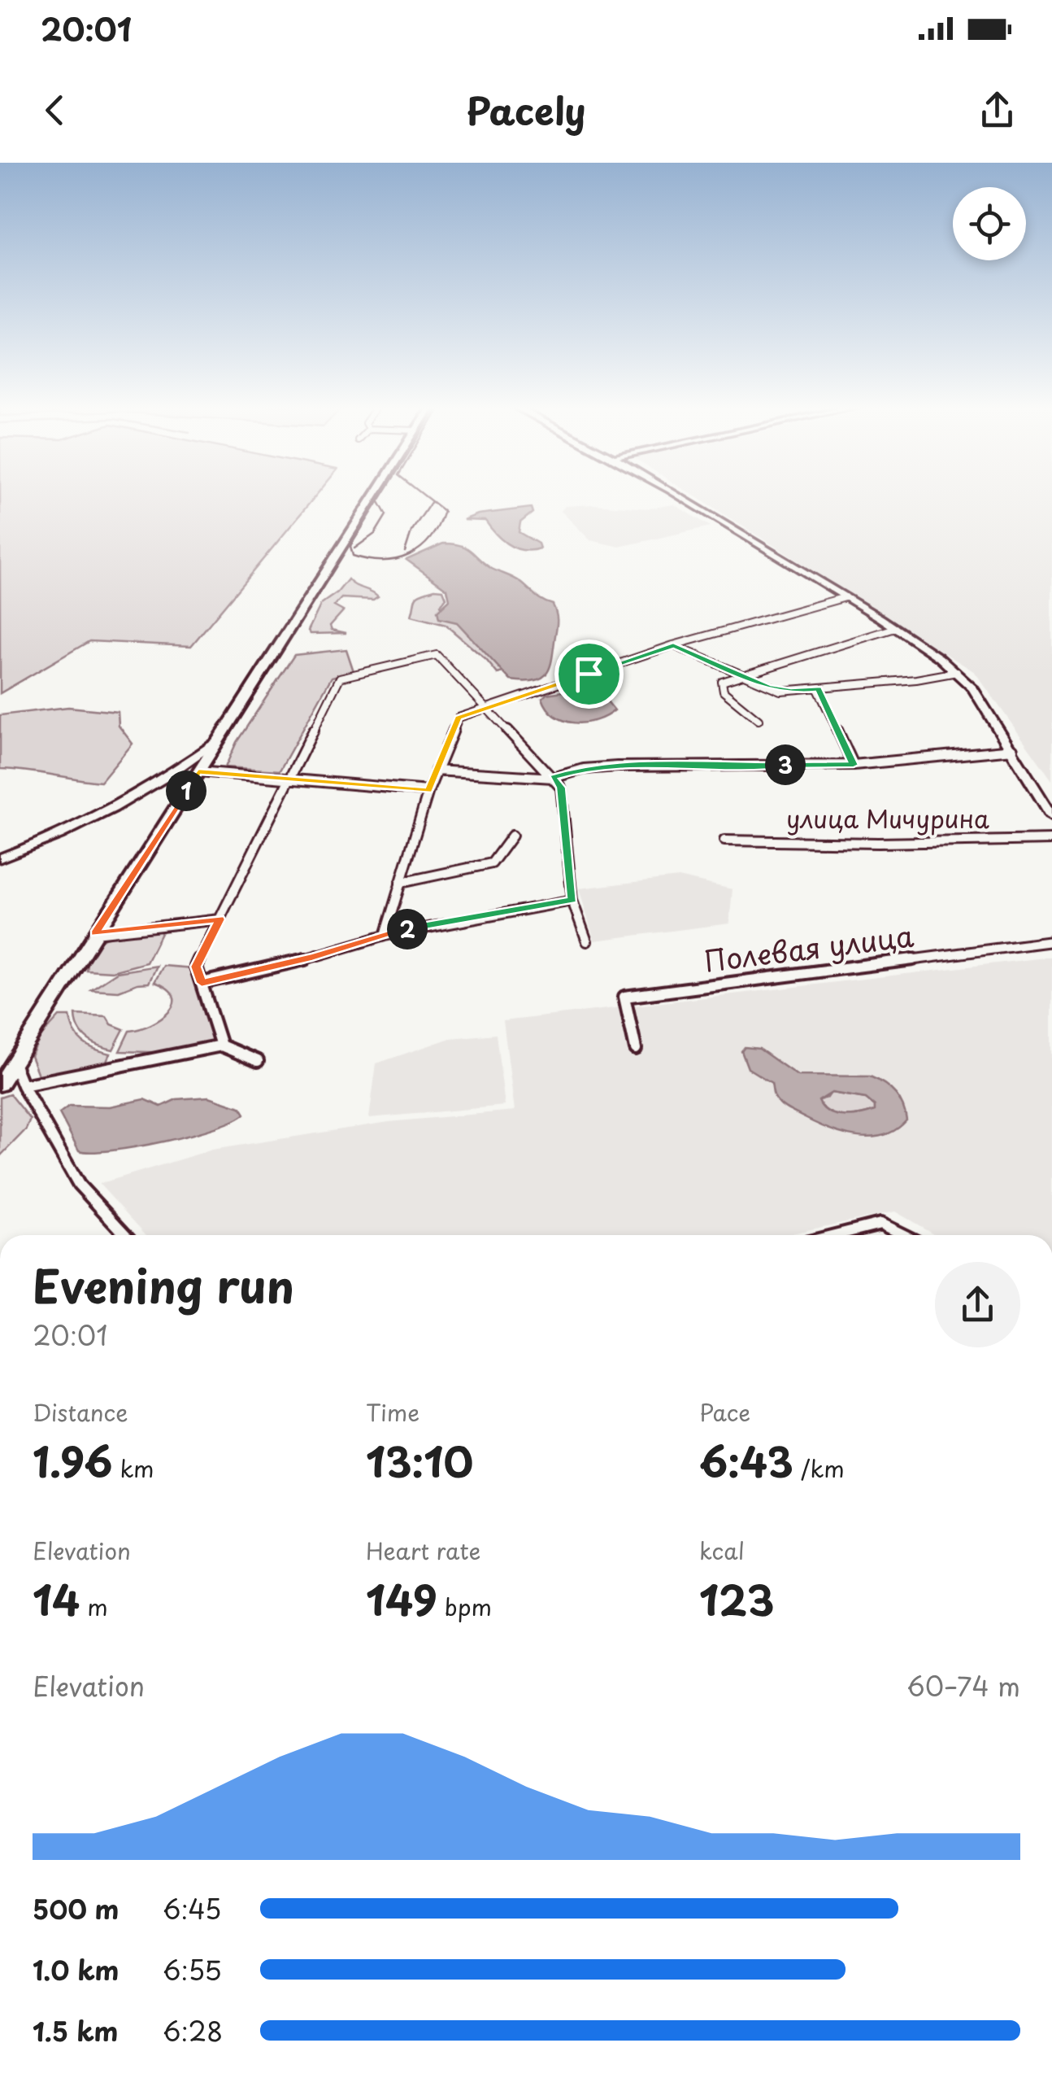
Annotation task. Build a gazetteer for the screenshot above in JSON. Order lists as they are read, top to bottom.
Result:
{
  "streets": {
    "street": ["улица Мичурина", "Полевая улица"]
  },
  "page": {
    "status": "20:01",
    "header": "Pacely",
    "pins": ["3", "1", "2"],
    "heading": ["Evening run", "20:01"],
    "stats": [
      ["Distance", "1.96 km"],
      ["Time", "13:10"],
      ["Pace", "6:43 /km"],
      ["Elevation", "14 m"],
      ["Heart rate", "149 bpm"],
      ["kcal", "123"]
    ],
    "chart": ["Elevation", "60–74 m"],
    "list": [
      {
        "name": "500 m",
        "note": "6:45"
      },
      {
        "name": "1.0 km",
        "note": "6:55"
      },
      {
        "name": "1.5 km",
        "note": "6:28"
      }
    ]
  }
}
